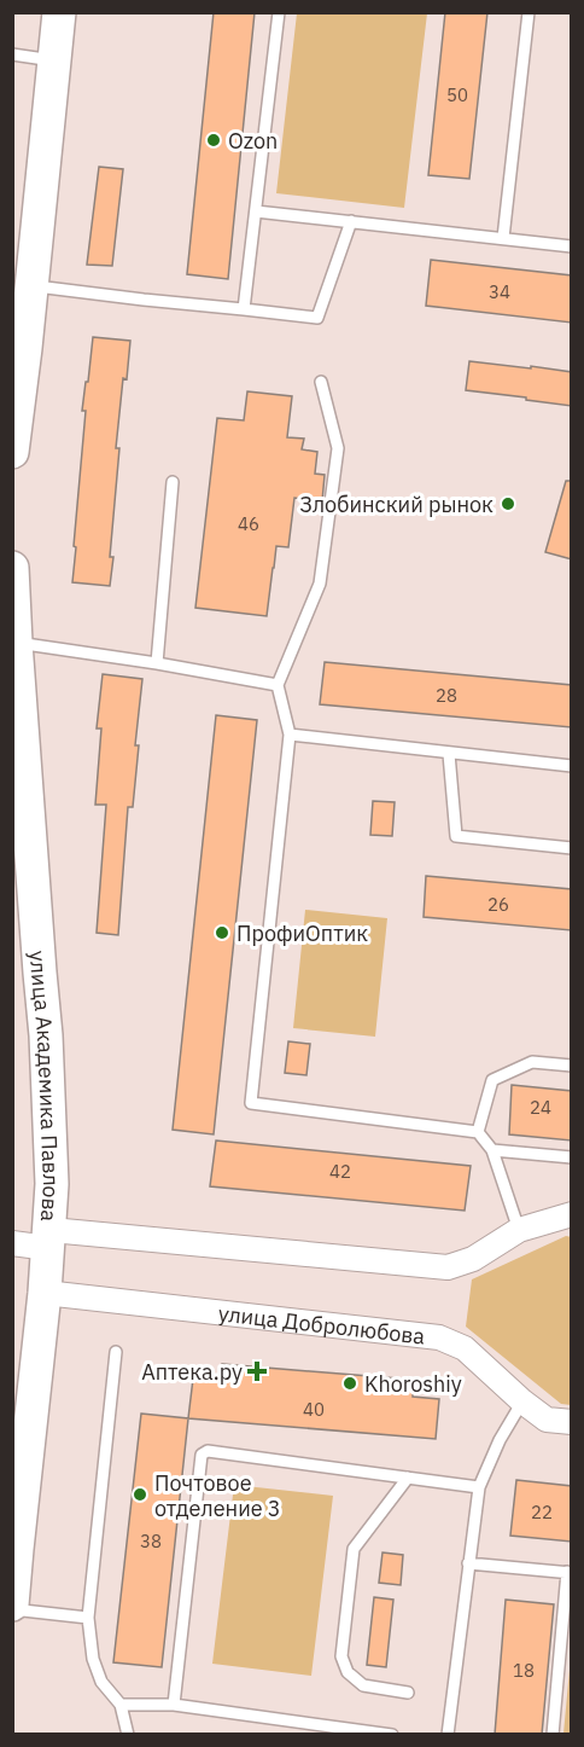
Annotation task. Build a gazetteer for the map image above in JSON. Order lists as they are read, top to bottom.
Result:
{
  "streets": {
    "main road": ["улица Академика Павлова"],
    "street": ["улица Добролюбова"]
  },
  "crossings": [
    ["улица Академика Павлова", "улица Добролюбова"]
  ],
  "places": {
    "other": [
      "Ozon",
      "Злобинский рынок",
      "ПрофиОптик",
      "Khoroshiy",
      "Почтовое отделение 3"
    ],
    "health": ["Аптека.ру"]
  },
  "house_numbers": [
    "50",
    "34",
    "46",
    "28",
    "26",
    "24",
    "42",
    "40",
    "22",
    "38",
    "18"
  ]
}
